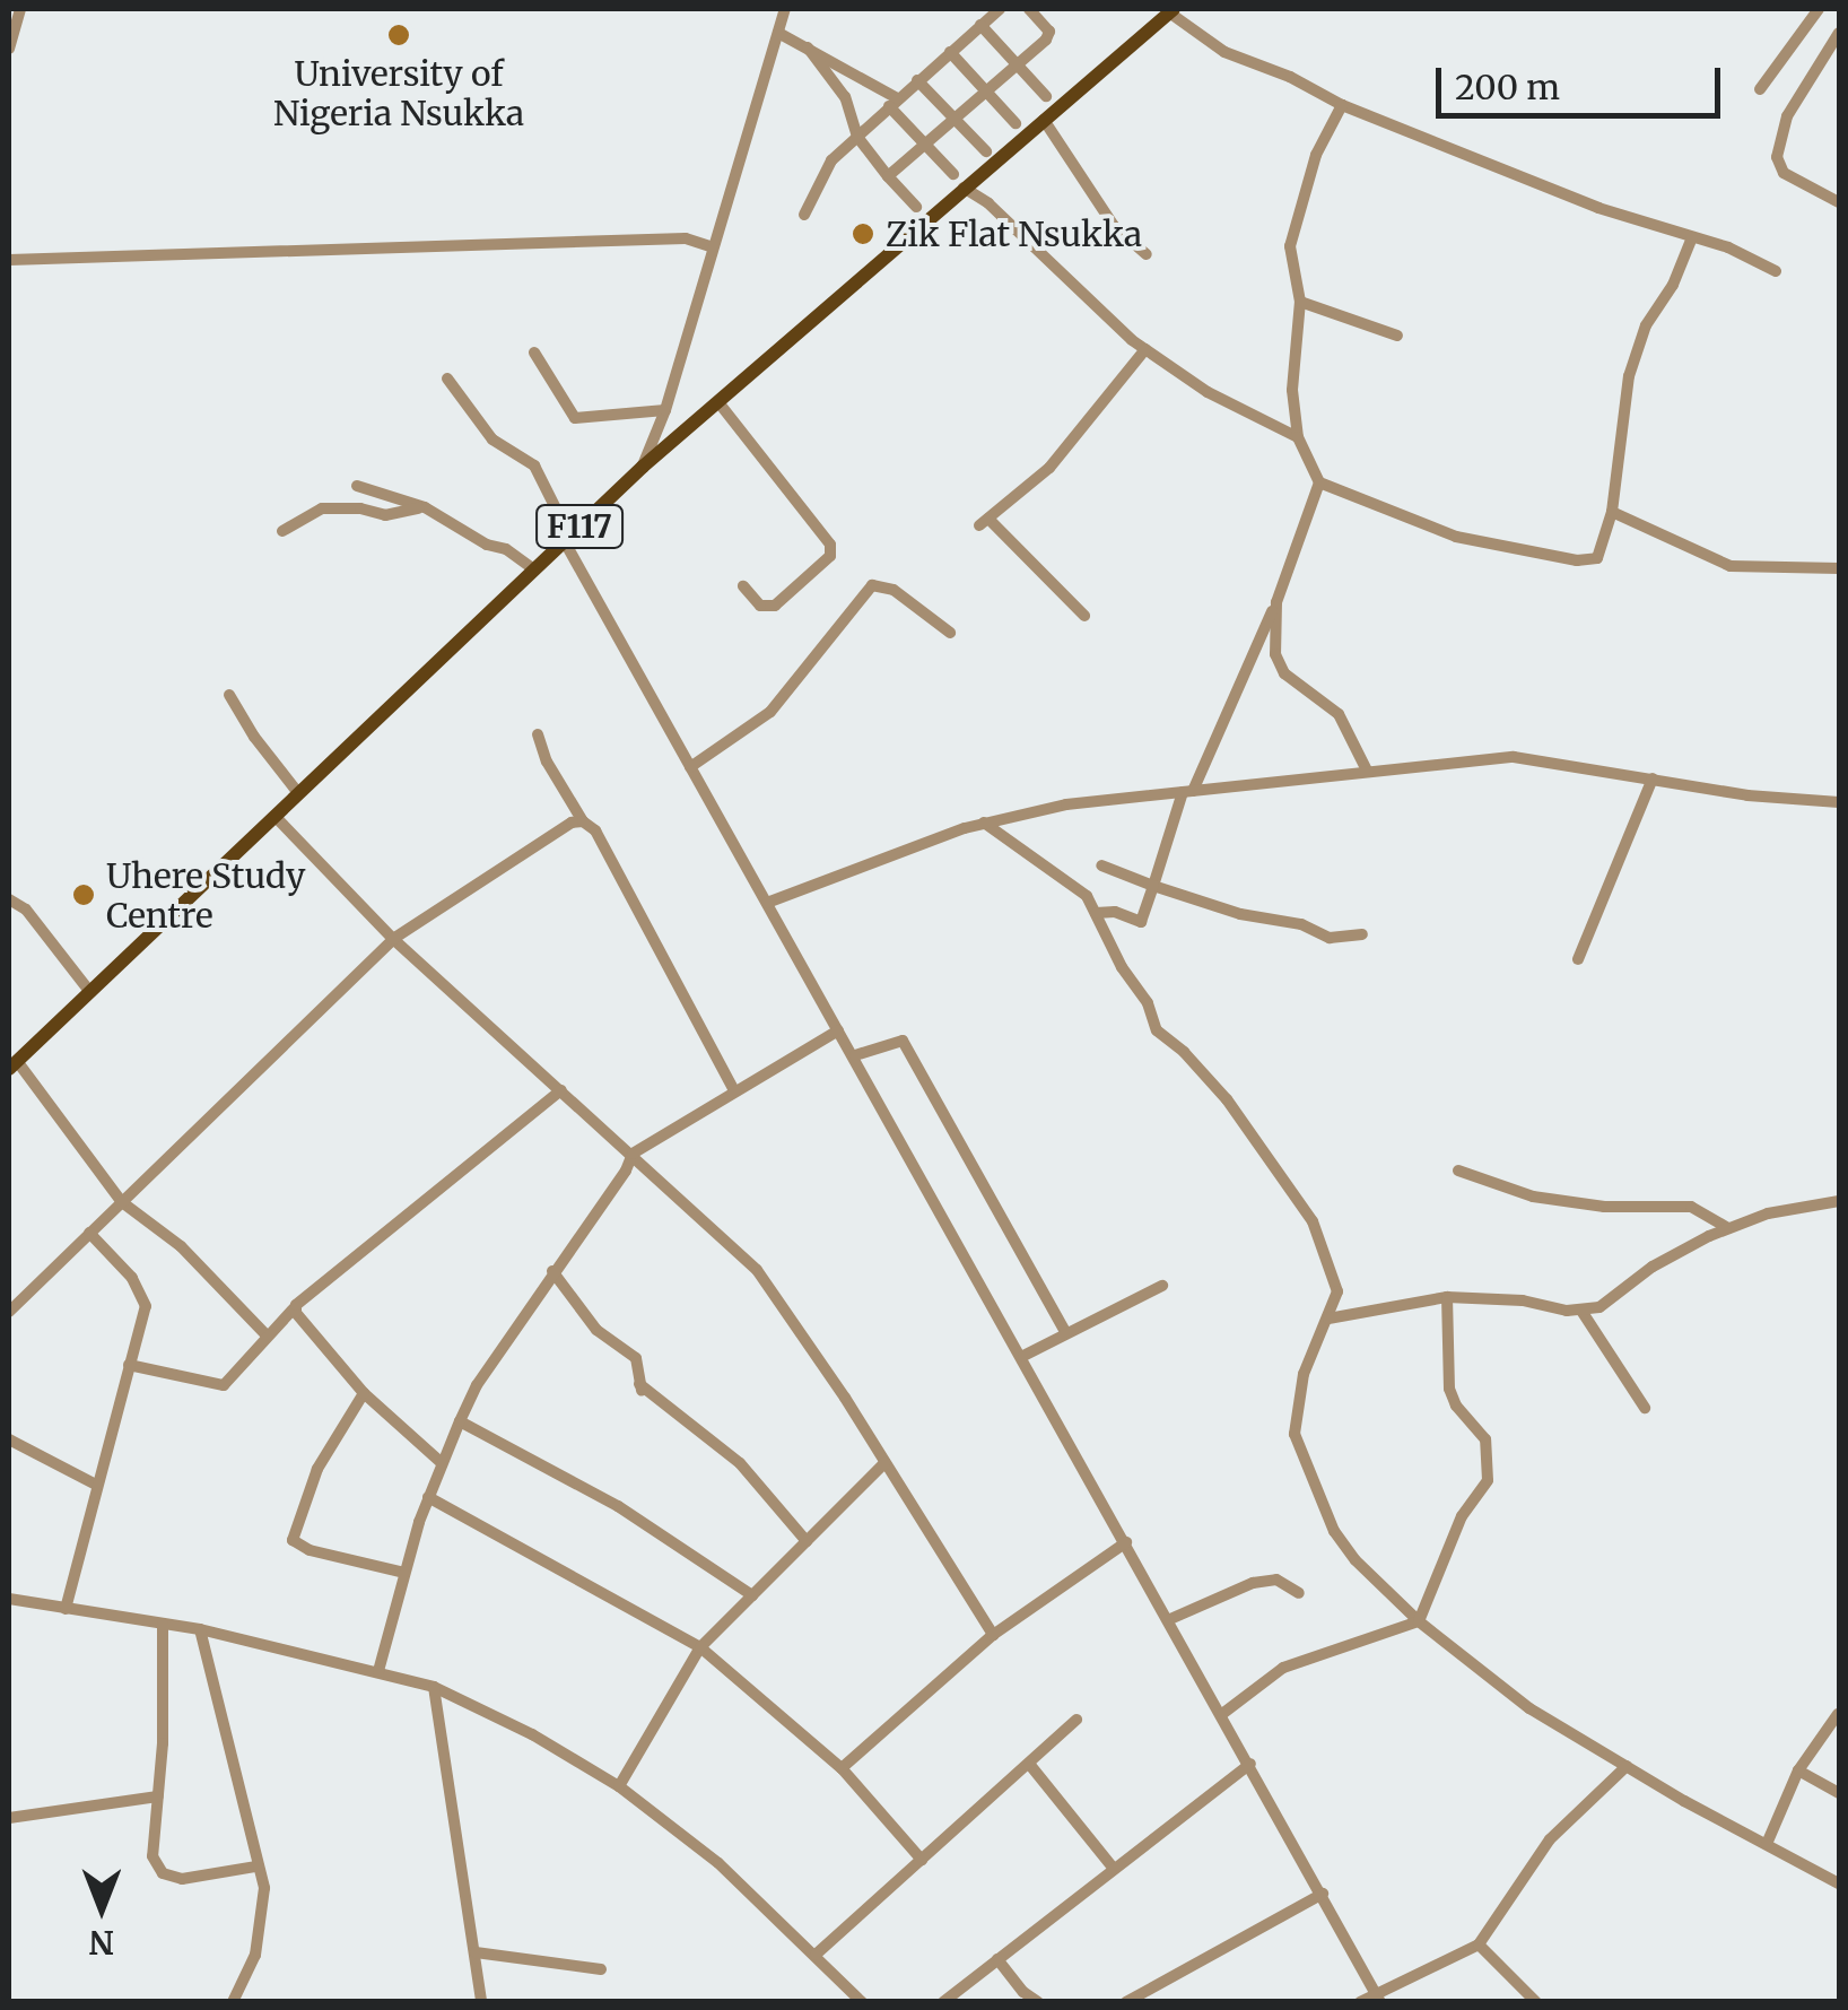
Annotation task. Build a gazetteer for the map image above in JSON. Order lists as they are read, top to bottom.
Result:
{
  "streets": {
    "main road": ["F117"]
  },
  "places": ["University of Nigeria Nsukka", "Zik Flat Nsukka", "Uhere Study Centre"],
  "scale_bar": "200 m",
  "north": "bottom"
}
